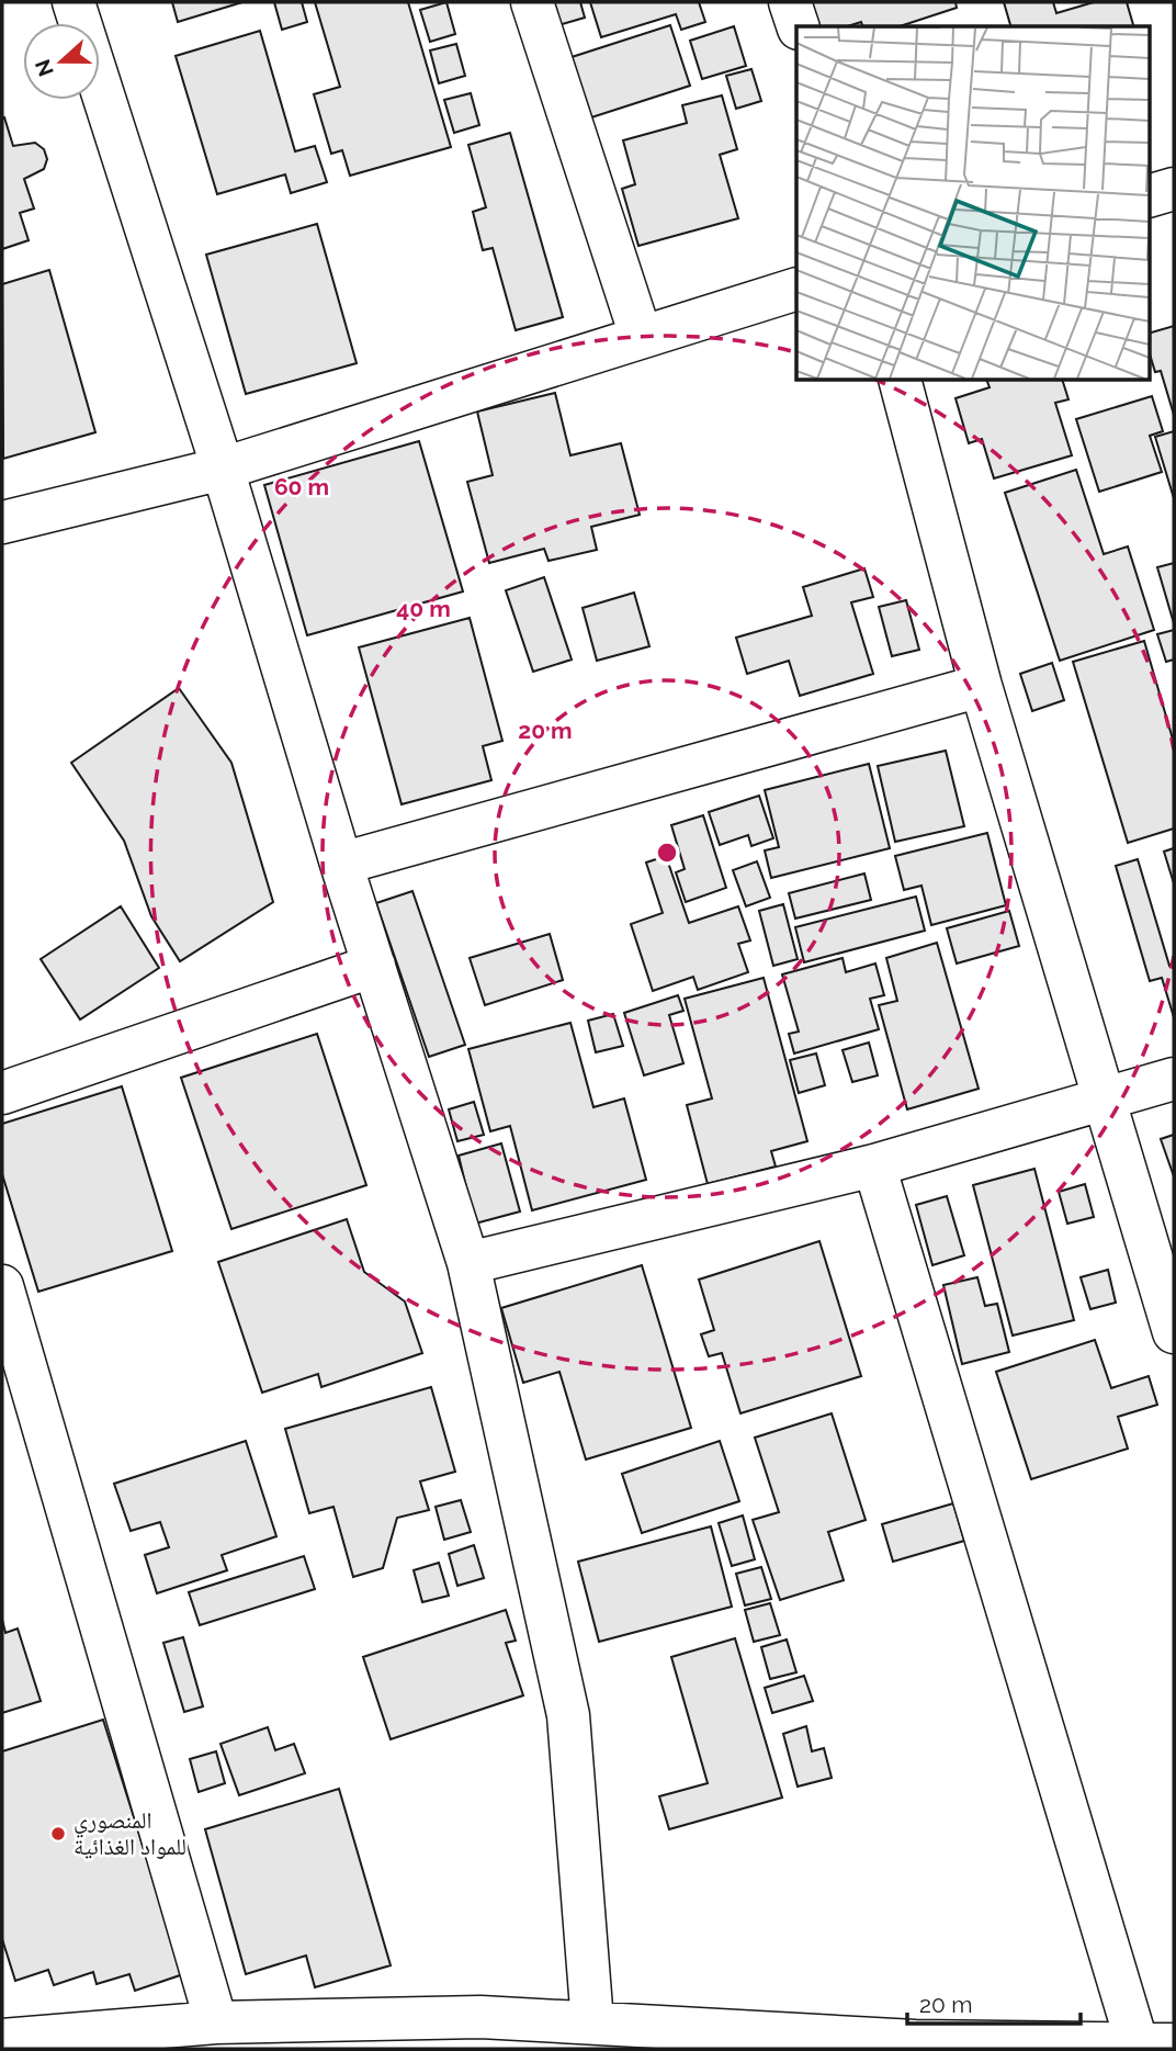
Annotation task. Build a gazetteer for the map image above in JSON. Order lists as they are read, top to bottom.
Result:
{
  "places": ["المنصوري للمواد الغذائية"],
  "scale_bar": "20 m",
  "north": "left",
  "rings": ["60 m", "40 m", "20 m"]
}
